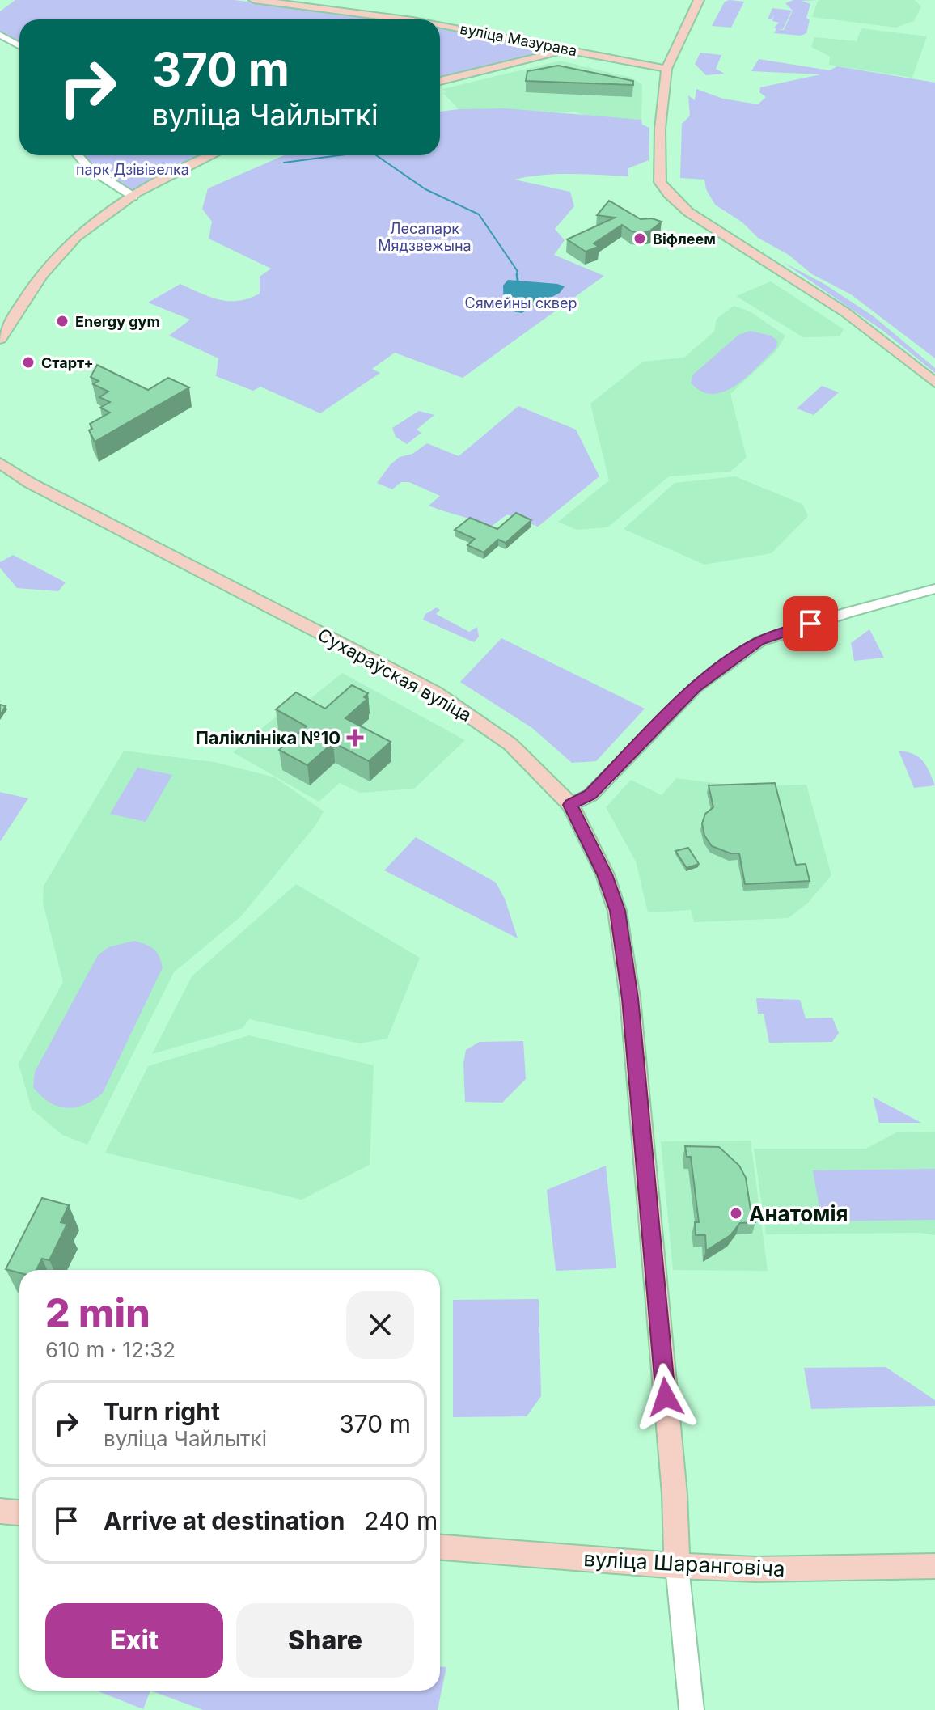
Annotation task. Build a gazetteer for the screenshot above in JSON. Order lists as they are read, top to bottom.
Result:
{
  "streets": {
    "main road": ["вуліца Мазурава", "Сухараўская вуліца", "вуліца Шаранговіча"]
  },
  "crossings": [
    ["Сухараўская вуліца", "вуліца Шаранговіча"]
  ],
  "parks": ["парк Дзівівелка", "Лесапарк Мядзвежына", "Сямейны сквер"],
  "places": {
    "other": [
      "Віфлеем",
      "Energy gym",
      "Старт+",
      "Анатомія"
    ],
    "health": ["Паліклініка №10"]
  },
  "page": {
    "turn": ["370 m", "вуліца Чайлыткі"],
    "heading": ["2 min", "610 m · 12:32"],
    "list": [
      {
        "name": "Turn right",
        "note": "вуліца Чайлыткі",
        "value": "370 m"
      },
      {
        "name": "Arrive at destination",
        "value": "240 m"
      }
    ],
    "buttons": ["Exit", "Share"]
  }
}
